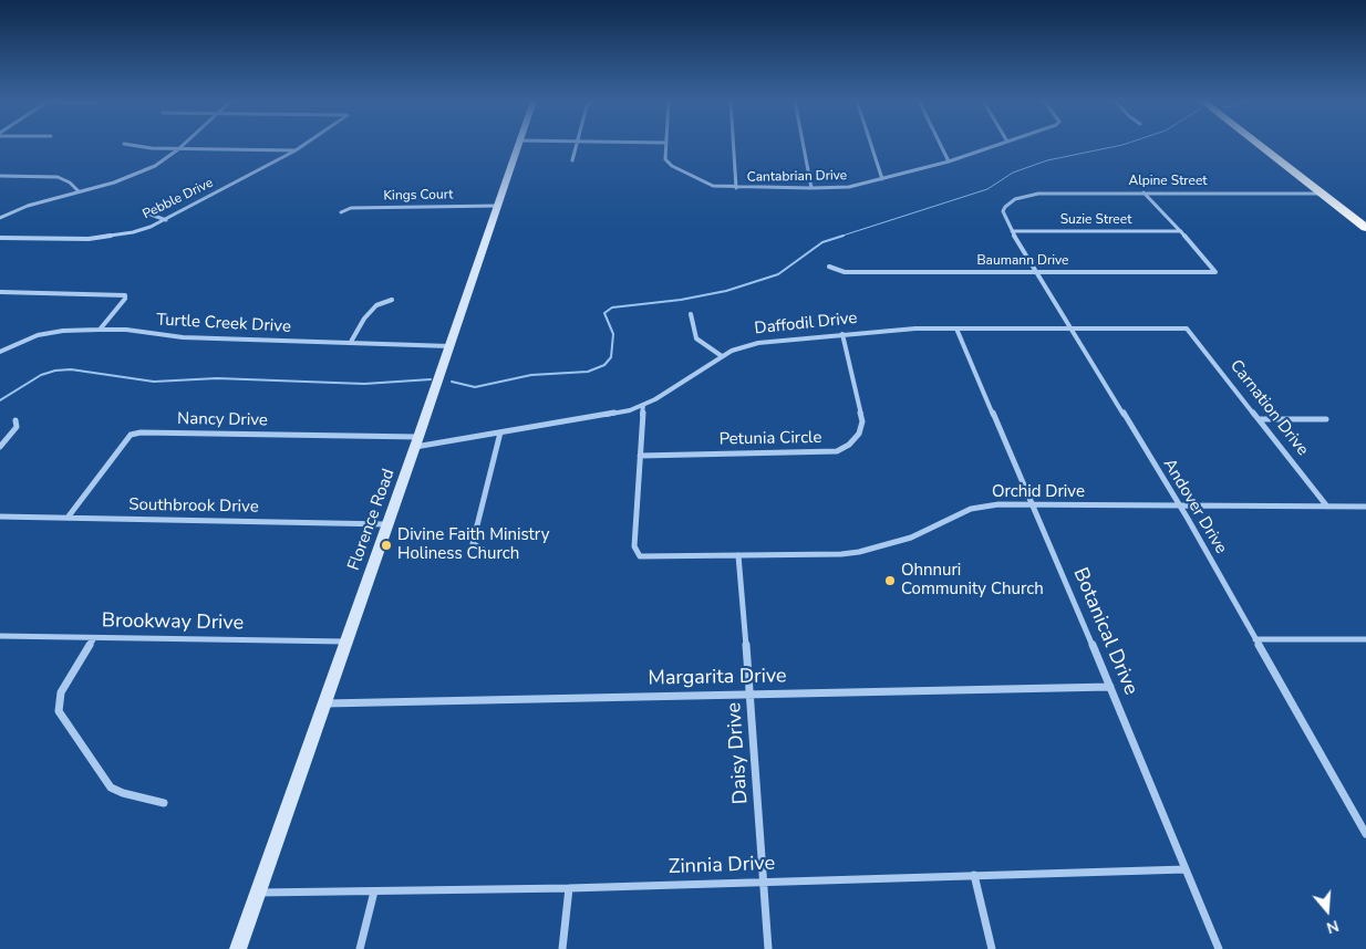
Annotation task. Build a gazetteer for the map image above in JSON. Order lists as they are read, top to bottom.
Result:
{
  "streets": {
    "street": [
      "Cantabrian Drive",
      "Alpine Street",
      "Kings Court",
      "Pebble Drive",
      "Suzie Street",
      "Baumann Drive",
      "Turtle Creek Drive",
      "Daffodil Drive",
      "Carnation Drive",
      "Nancy Drive",
      "Petunia Circle",
      "Orchid Drive",
      "Southbrook Drive",
      "Andover Drive",
      "Florence Road",
      "Brookway Drive",
      "Botanical Drive",
      "Margarita Drive",
      "Daisy Drive",
      "Zinnia Drive"
    ]
  },
  "crossings": [
    ["Alpine Street", "Andover Drive"],
    ["Kings Court", "Florence Road"],
    ["Suzie Street", "Baumann Drive"],
    ["Suzie Street", "Andover Drive"],
    ["Baumann Drive", "Andover Drive"],
    ["Turtle Creek Drive", "Florence Road"],
    ["Daffodil Drive", "Carnation Drive"],
    ["Daffodil Drive", "Nancy Drive"],
    ["Daffodil Drive", "Petunia Circle"],
    ["Daffodil Drive", "Orchid Drive"],
    ["Daffodil Drive", "Andover Drive"],
    ["Daffodil Drive", "Florence Road"],
    ["Daffodil Drive", "Botanical Drive"],
    ["Carnation Drive", "Orchid Drive"],
    ["Nancy Drive", "Southbrook Drive"],
    ["Nancy Drive", "Florence Road"],
    ["Petunia Circle", "Orchid Drive"],
    ["Orchid Drive", "Andover Drive"],
    ["Orchid Drive", "Botanical Drive"],
    ["Orchid Drive", "Daisy Drive"],
    ["Southbrook Drive", "Florence Road"],
    ["Florence Road", "Brookway Drive"],
    ["Florence Road", "Margarita Drive"],
    ["Florence Road", "Zinnia Drive"],
    ["Botanical Drive", "Margarita Drive"],
    ["Botanical Drive", "Zinnia Drive"],
    ["Margarita Drive", "Daisy Drive"],
    ["Daisy Drive", "Zinnia Drive"]
  ],
  "places": ["Divine Faith Ministry Holiness Church", "Ohnnuri Community Church"],
  "north": "bottom"
}
